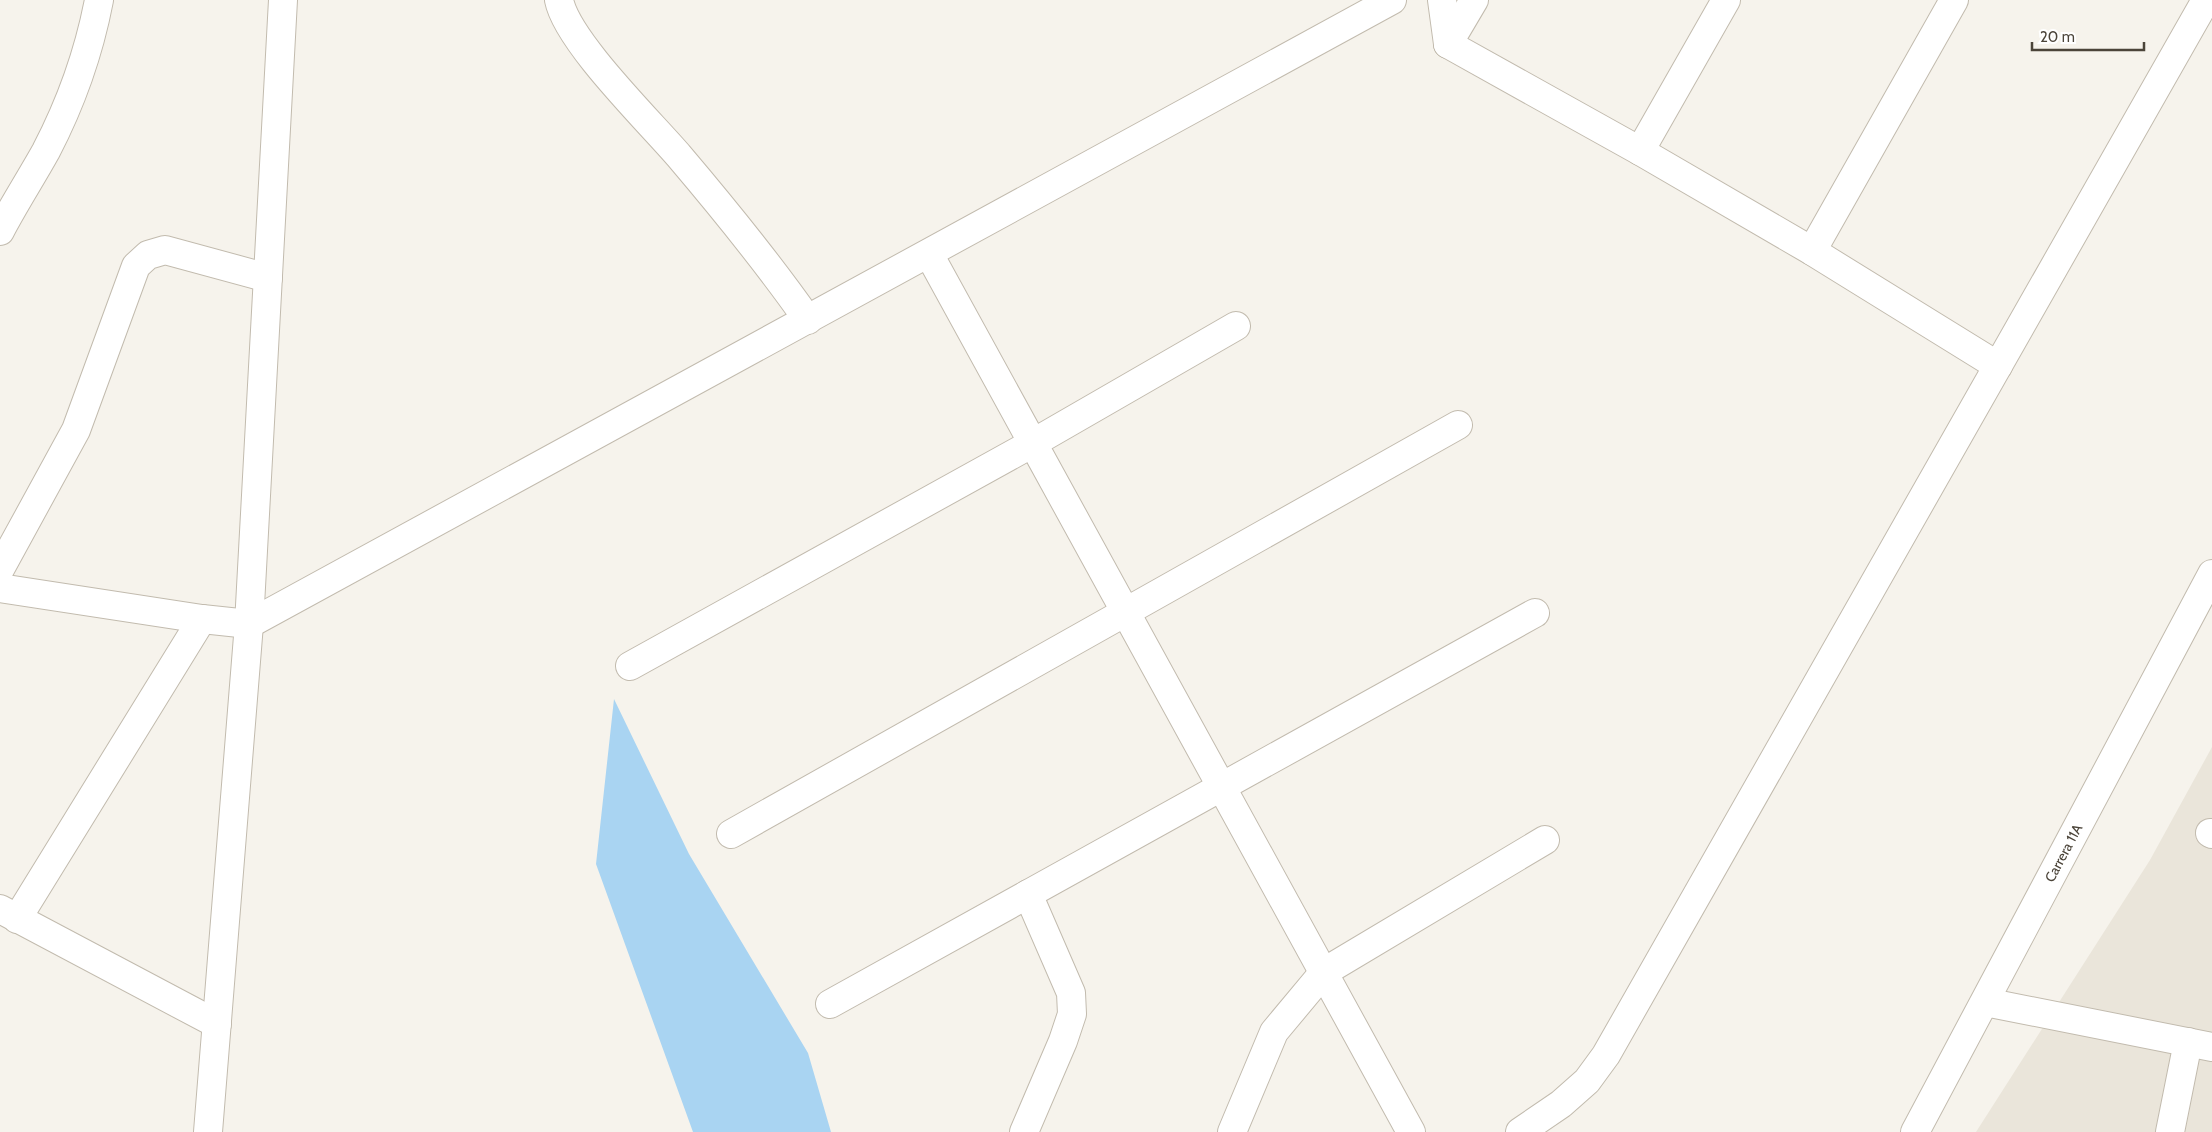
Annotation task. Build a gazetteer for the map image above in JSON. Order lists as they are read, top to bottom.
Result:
{
  "streets": {
    "street": ["Carrera 11A"]
  },
  "scale_bar": "20 m"
}
